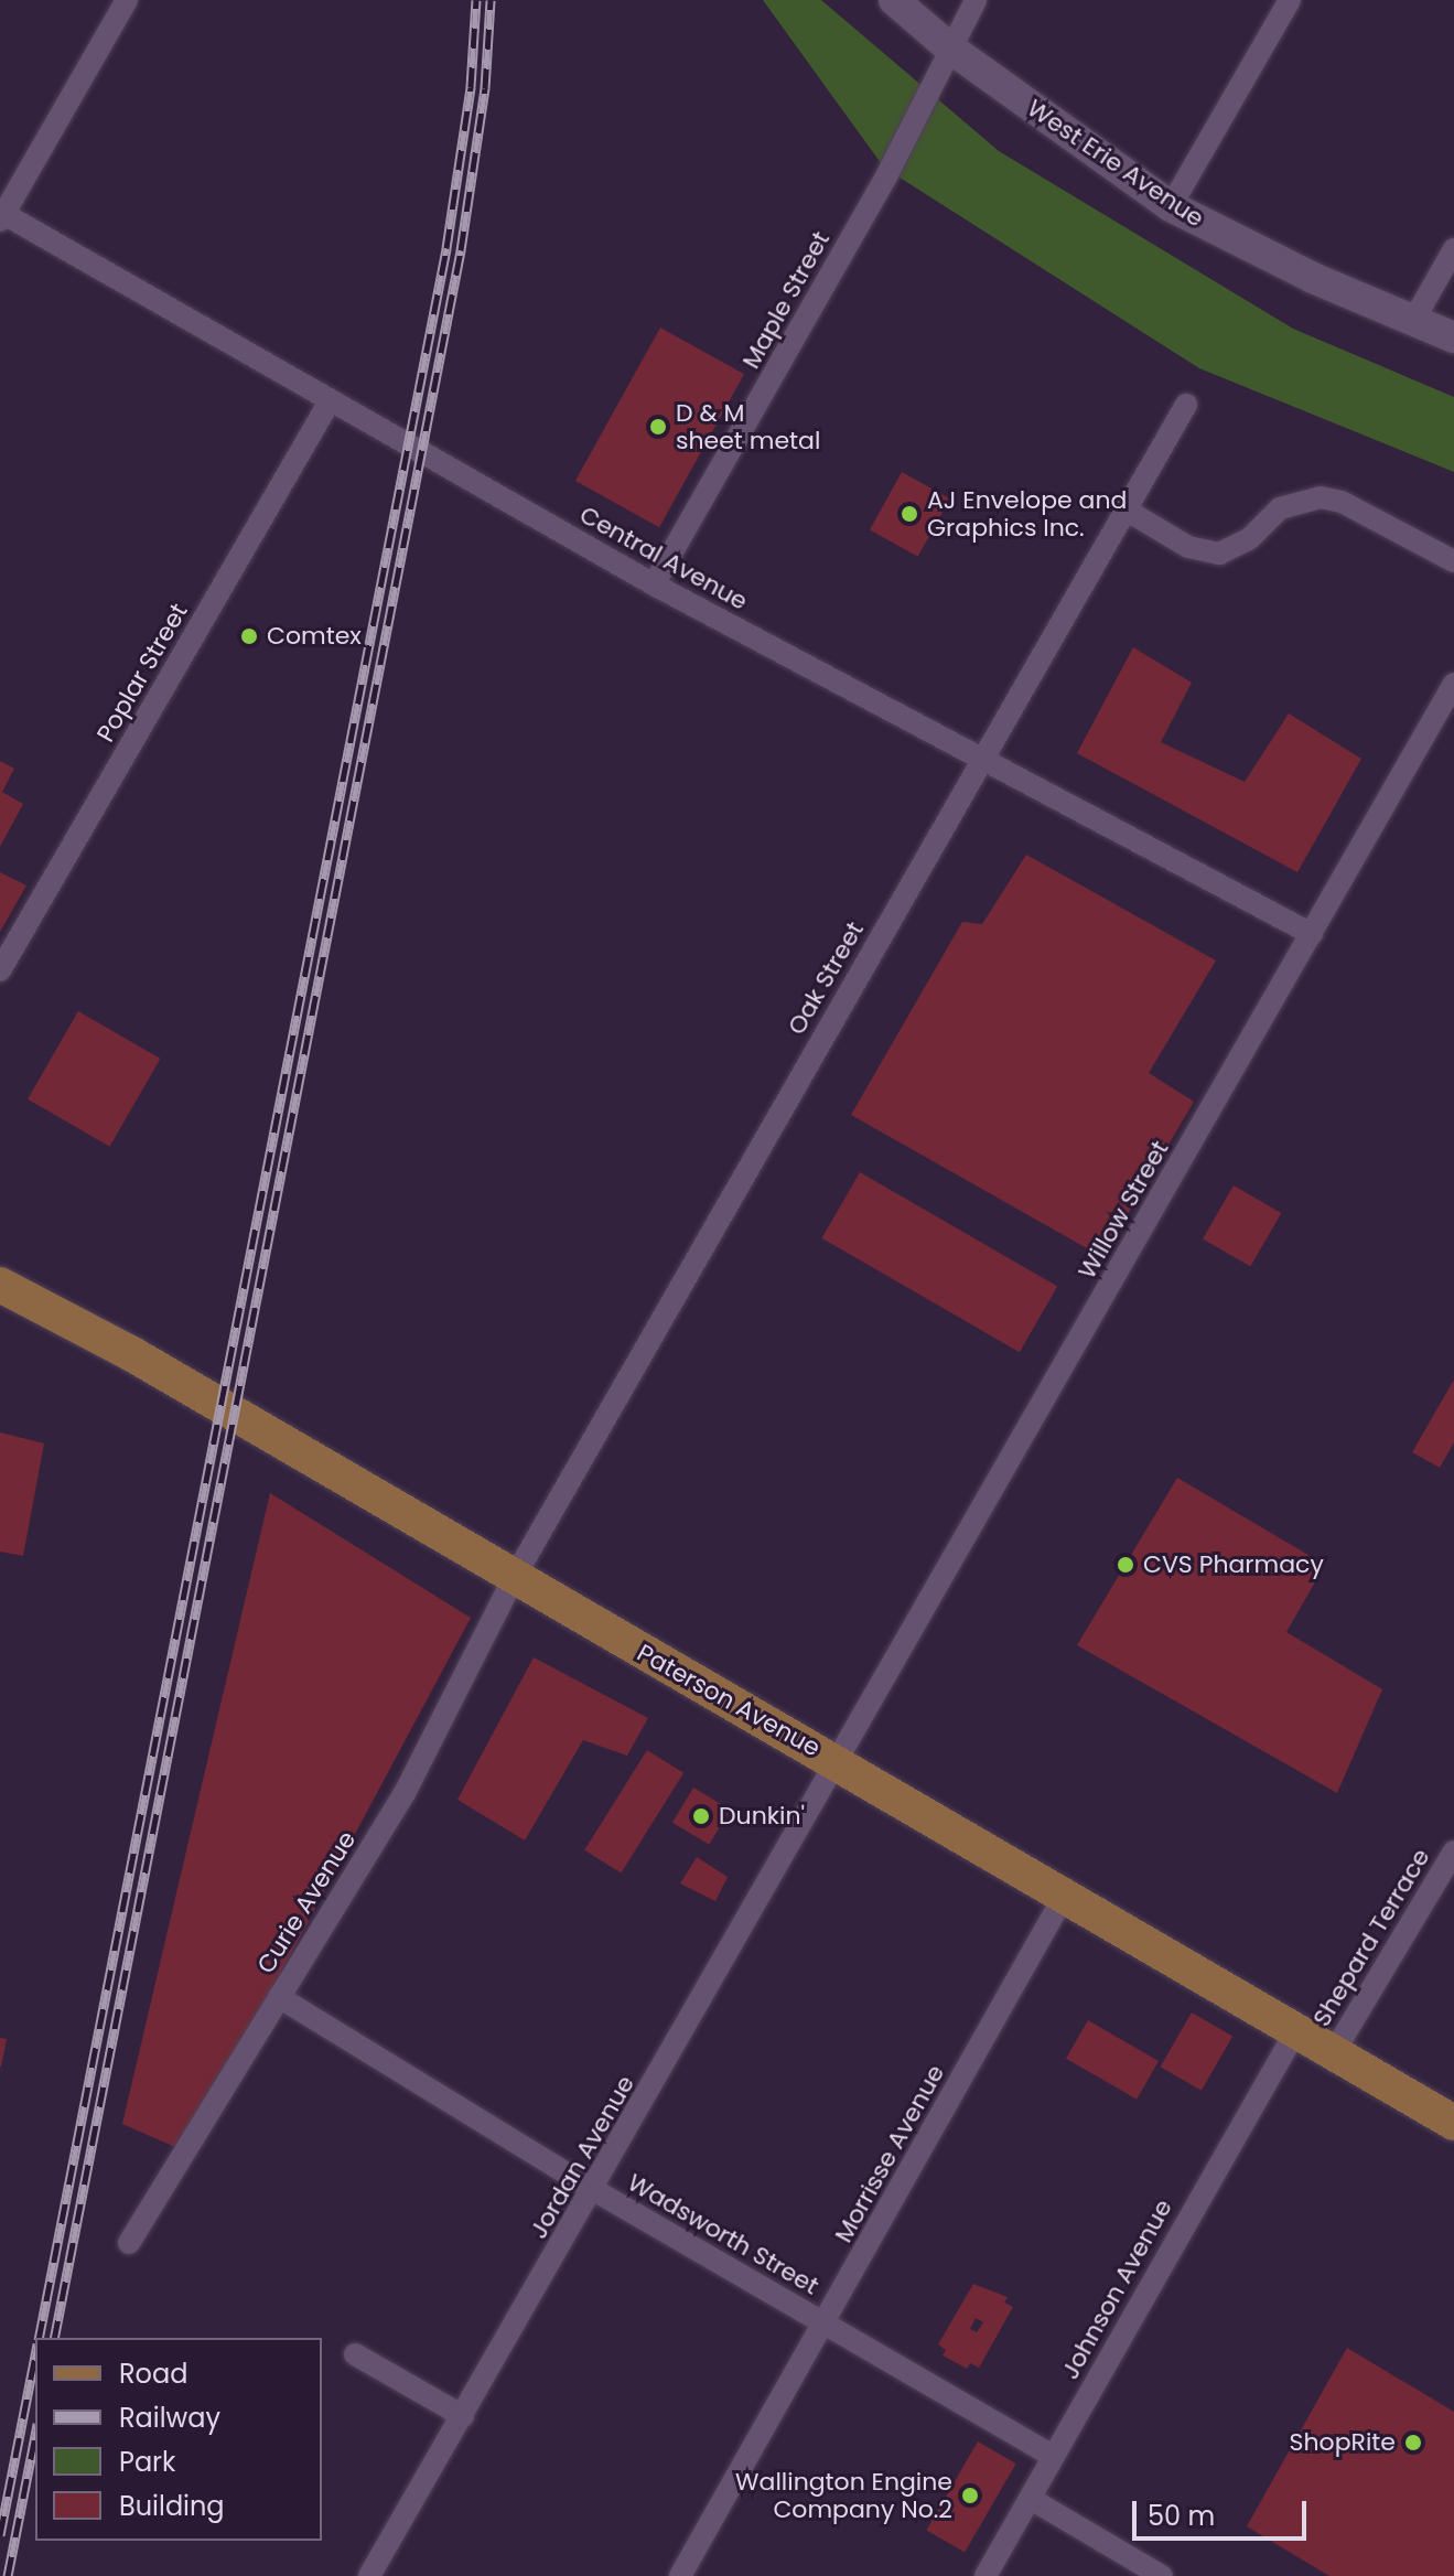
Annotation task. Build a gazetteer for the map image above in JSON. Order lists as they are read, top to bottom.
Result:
{
  "streets": {
    "main road": ["Paterson Avenue"],
    "street": [
      "West Erie Avenue",
      "Maple Street",
      "Central Avenue",
      "Poplar Street",
      "Oak Street",
      "Willow Street",
      "Curie Avenue",
      "Shepard Terrace",
      "Morrisse Avenue",
      "Jordan Avenue",
      "Wadsworth Street",
      "Johnson Avenue"
    ]
  },
  "crossings": [
    ["West Erie Avenue", "Maple Street"],
    ["Maple Street", "Central Avenue"],
    ["Central Avenue", "Poplar Street"],
    ["Central Avenue", "Oak Street"],
    ["Central Avenue", "Willow Street"],
    ["Oak Street", "Paterson Avenue"],
    ["Oak Street", "Curie Avenue"],
    ["Willow Street", "Paterson Avenue"],
    ["Willow Street", "Jordan Avenue"],
    ["Paterson Avenue", "Curie Avenue"],
    ["Paterson Avenue", "Shepard Terrace"],
    ["Paterson Avenue", "Morrisse Avenue"],
    ["Paterson Avenue", "Jordan Avenue"],
    ["Paterson Avenue", "Johnson Avenue"],
    ["Curie Avenue", "Wadsworth Street"],
    ["Morrisse Avenue", "Wadsworth Street"],
    ["Jordan Avenue", "Wadsworth Street"],
    ["Wadsworth Street", "Johnson Avenue"]
  ],
  "places": [
    "D & M sheet metal",
    "AJ Envelope and Graphics Inc.",
    "Comtex",
    "CVS Pharmacy",
    "Dunkin'",
    "ShopRite",
    "Wallington Engine Company No.2"
  ],
  "legend": [
    "Road",
    "Railway",
    "Park",
    "Building"
  ],
  "scale_bar": "50 m"
}
